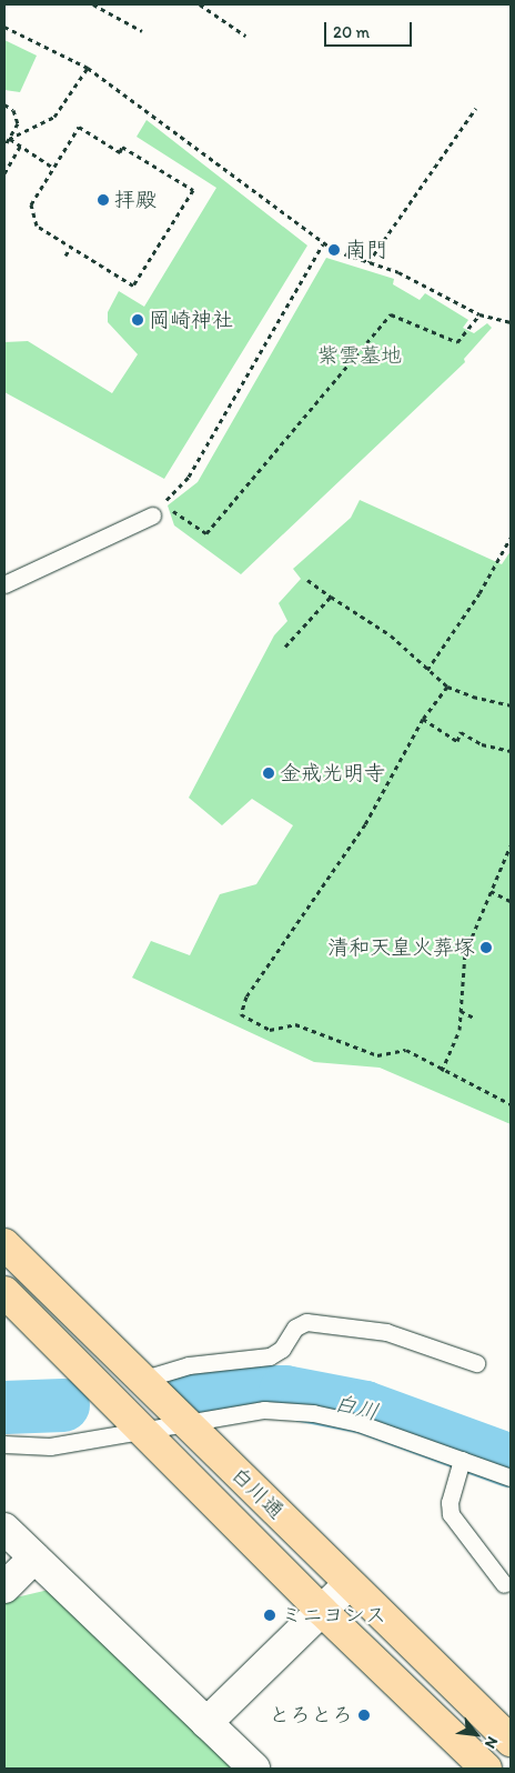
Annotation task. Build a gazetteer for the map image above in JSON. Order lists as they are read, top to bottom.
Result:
{
  "streets": {
    "main road": ["白川通"]
  },
  "water": ["白川"],
  "parks": ["紫雲墓地"],
  "places": [
    "拝殿",
    "南門",
    "岡崎神社",
    "金戒光明寺",
    "清和天皇火葬塚",
    "ミニヨンス",
    "とろとろ"
  ],
  "scale_bar": "20 m",
  "north": "bottom right"
}
